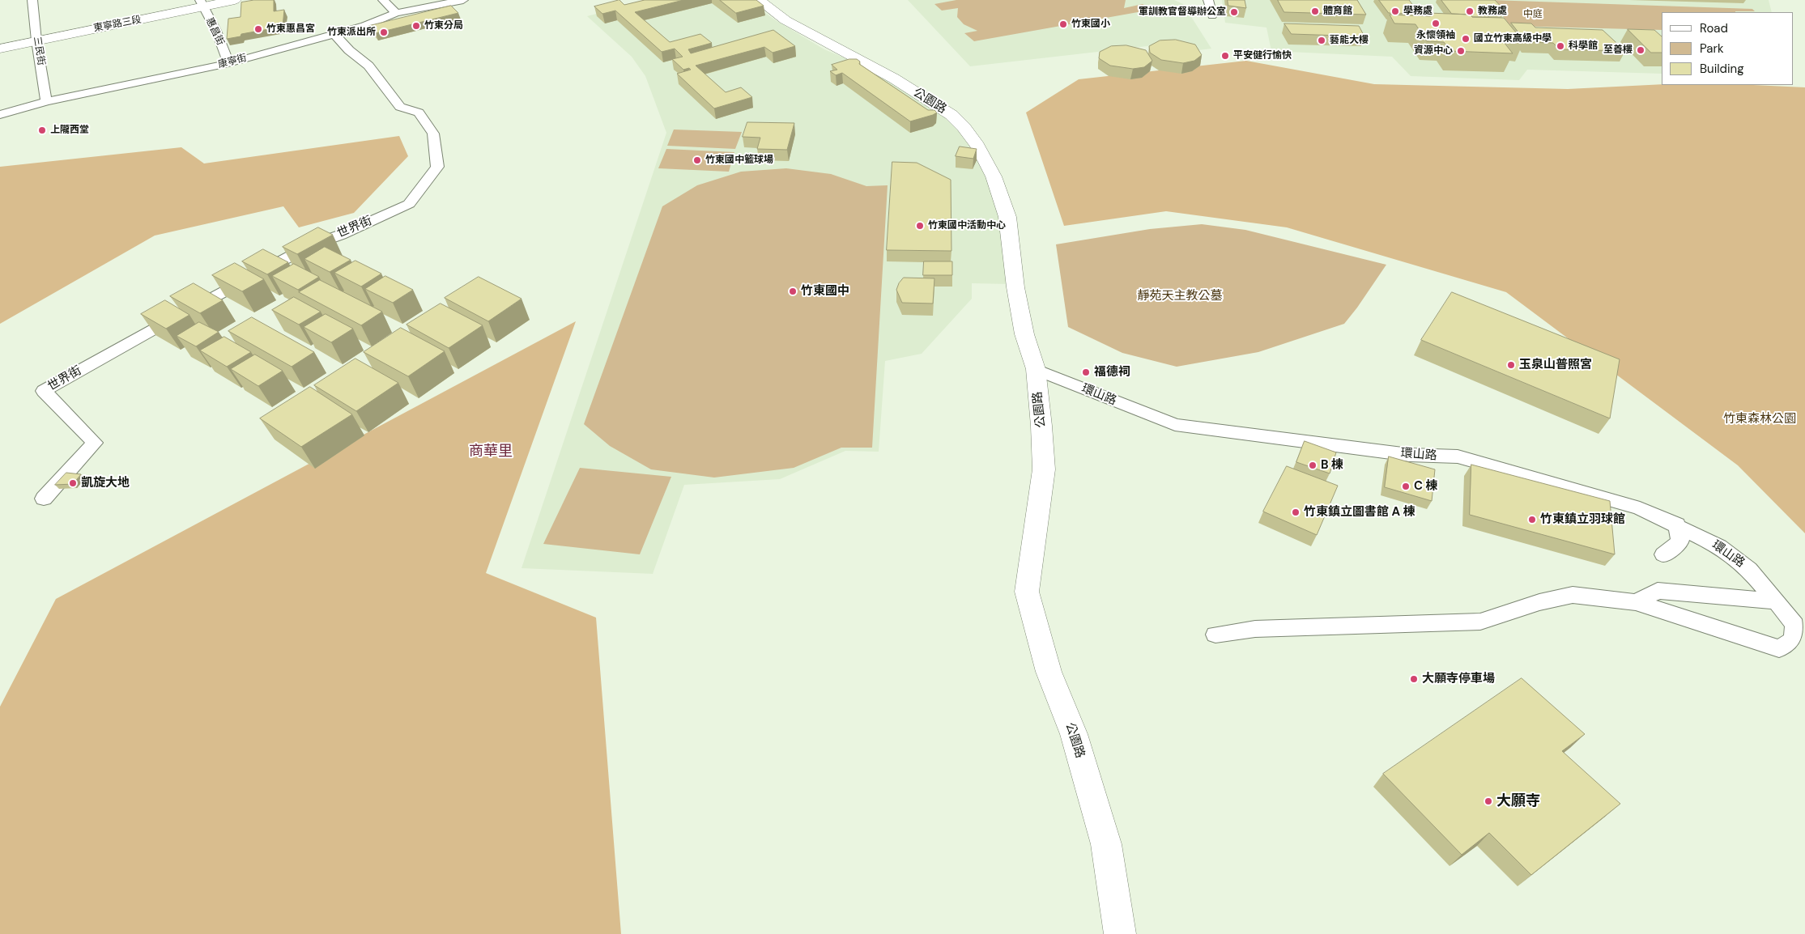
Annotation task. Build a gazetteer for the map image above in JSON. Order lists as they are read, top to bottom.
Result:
{
  "streets": {
    "street": [
      "東寧路三段",
      "惠昌街",
      "三民街",
      "康寧街",
      "公園路",
      "世界街",
      "環山路"
    ]
  },
  "crossings": [
    ["東寧路三段", "惠昌街"],
    ["東寧路三段", "三民街"],
    ["惠昌街", "康寧街"],
    ["三民街", "康寧街"],
    ["康寧街", "世界街"],
    ["公園路", "環山路"]
  ],
  "districts": ["商華里"],
  "parks": ["中庭", "靜苑天主教公墓", "竹東森林公園"],
  "places": [
    "體育館",
    "學務處",
    "教務處",
    "軍訓教官督導辦公室",
    "永懷領袖",
    "竹東國小",
    "竹東分局",
    "竹東惠昌宮",
    "竹東派出所",
    "國立竹東高級中學",
    "藝能大樓",
    "科學館",
    "至善樓",
    "資源中心",
    "平安健行愉快",
    "上隴西堂",
    "竹東國中籃球場",
    "竹東國中活動中心",
    "竹東國中",
    "玉泉山普照宮",
    "福德祠",
    "B 棟",
    "凱旋大地",
    "C 棟",
    "竹東鎮立圖書館 A 棟",
    "竹東鎮立羽球館",
    "大願寺停車場",
    "大願寺"
  ],
  "legend": ["Road", "Park", "Building"]
}
